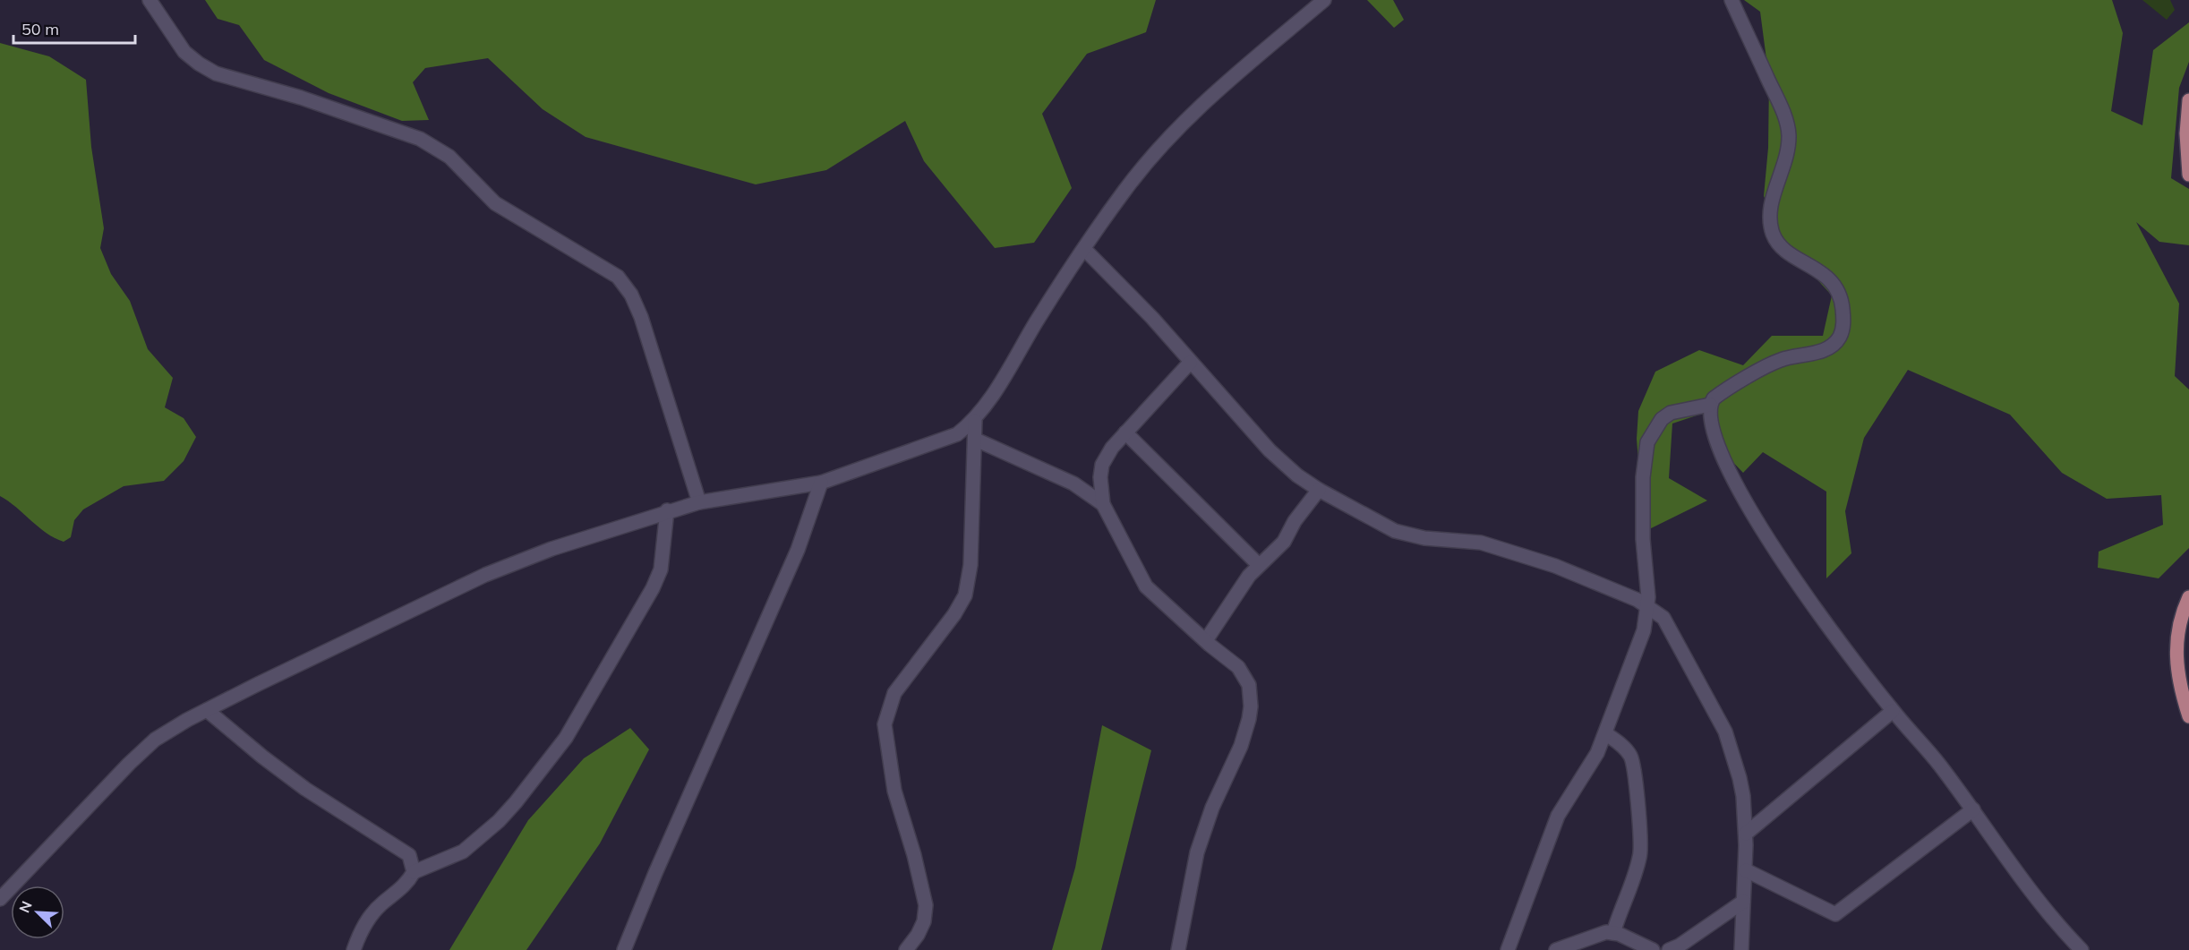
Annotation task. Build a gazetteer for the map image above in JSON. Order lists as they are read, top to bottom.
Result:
{
  "scale_bar": "50 m",
  "north": "top left"
}
